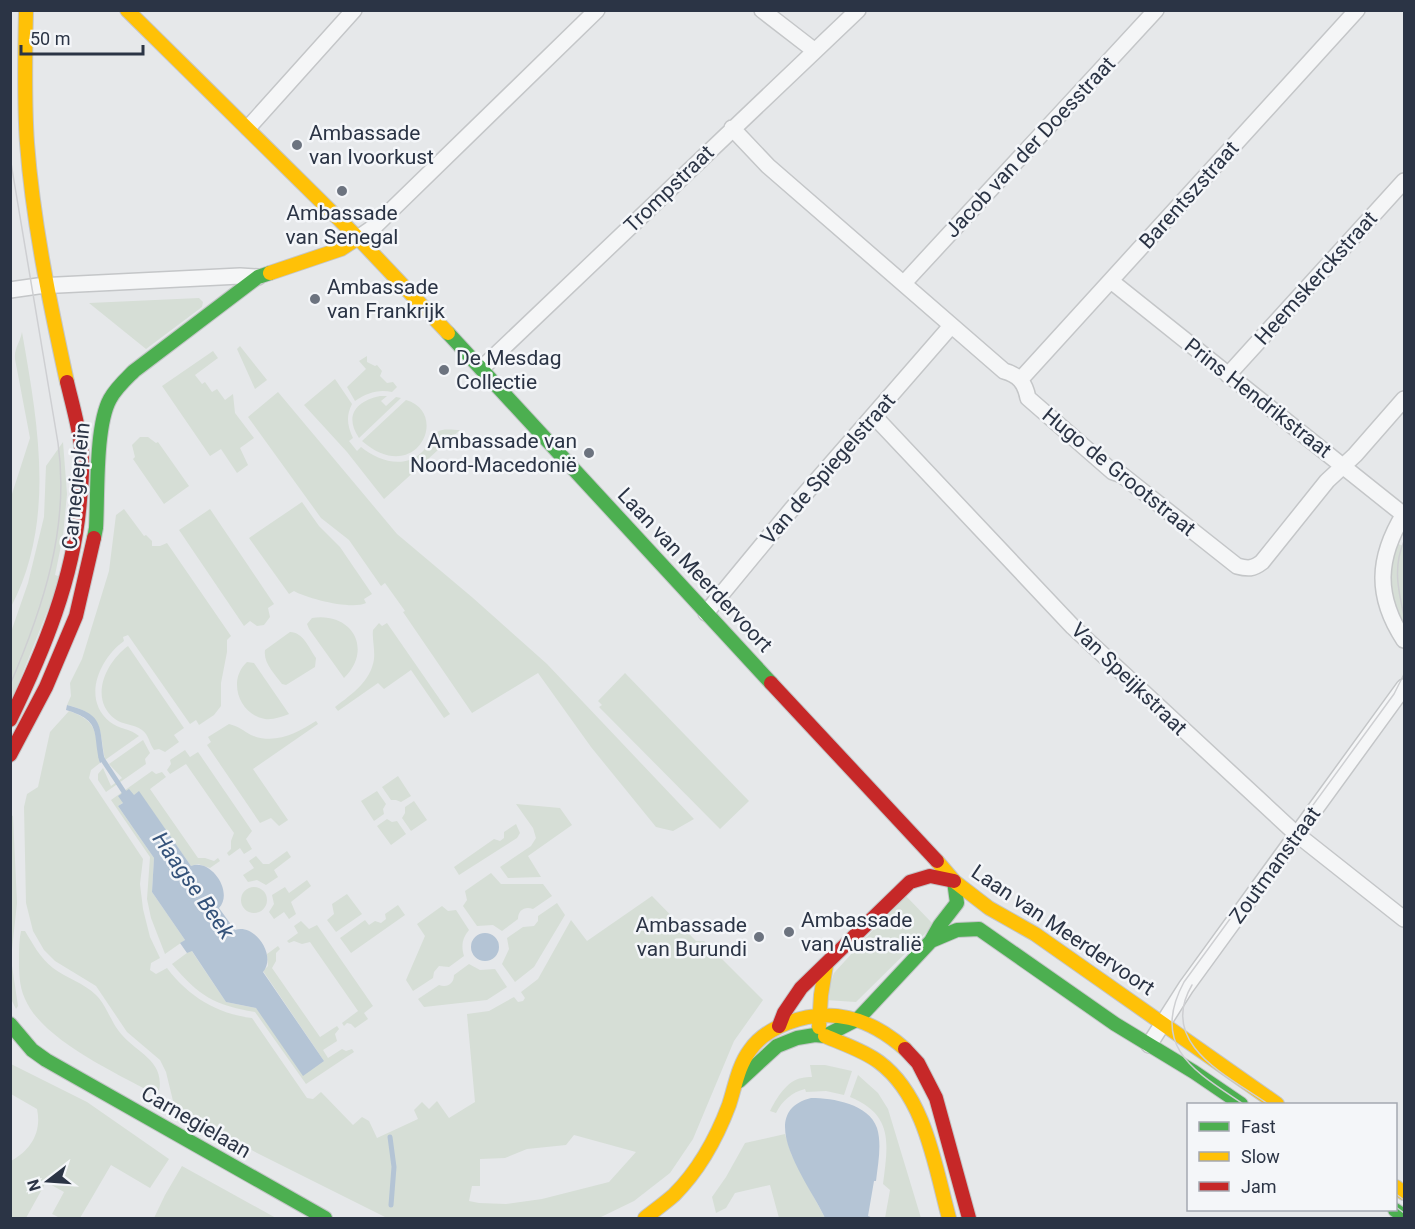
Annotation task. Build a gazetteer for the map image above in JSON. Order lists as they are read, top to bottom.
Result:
{
  "streets": {
    "street": [
      "Jacob van der Doesstraat",
      "Trompstraat",
      "Barentszstraat",
      "Heemskerckstraat",
      "Prins Hendrikstraat",
      "Van de Spiegelstraat",
      "Hugo de Grootstraat",
      "Carnegieplein",
      "Laan van Meerdervoort",
      "Van Speijkstraat",
      "Zoutmanstraat",
      "Carnegielaan"
    ]
  },
  "crossings": [
    ["Jacob van der Doesstraat", "Hugo de Grootstraat"],
    ["Trompstraat", "Hugo de Grootstraat"],
    ["Trompstraat", "Laan van Meerdervoort"],
    ["Barentszstraat", "Prins Hendrikstraat"],
    ["Barentszstraat", "Hugo de Grootstraat"],
    ["Heemskerckstraat", "Prins Hendrikstraat"],
    ["Prins Hendrikstraat", "Hugo de Grootstraat"],
    ["Van de Spiegelstraat", "Hugo de Grootstraat"],
    ["Van de Spiegelstraat", "Laan van Meerdervoort"],
    ["Van de Spiegelstraat", "Van Speijkstraat"],
    ["Carnegieplein", "Laan van Meerdervoort"],
    ["Laan van Meerdervoort", "Zoutmanstraat"],
    ["Van Speijkstraat", "Zoutmanstraat"]
  ],
  "water": ["Haagse Beek"],
  "places": [
    "Ambassade van Ivoorkust",
    "Ambassade van Senegal",
    "Ambassade van Frankrijk",
    "De Mesdag Collectie",
    "Ambassade van Noord-Macedonië",
    "Ambassade van Australië",
    "Ambassade van Burundi"
  ],
  "legend": ["Fast", "Slow", "Jam"],
  "scale_bar": "50 m",
  "north": "left"
}
